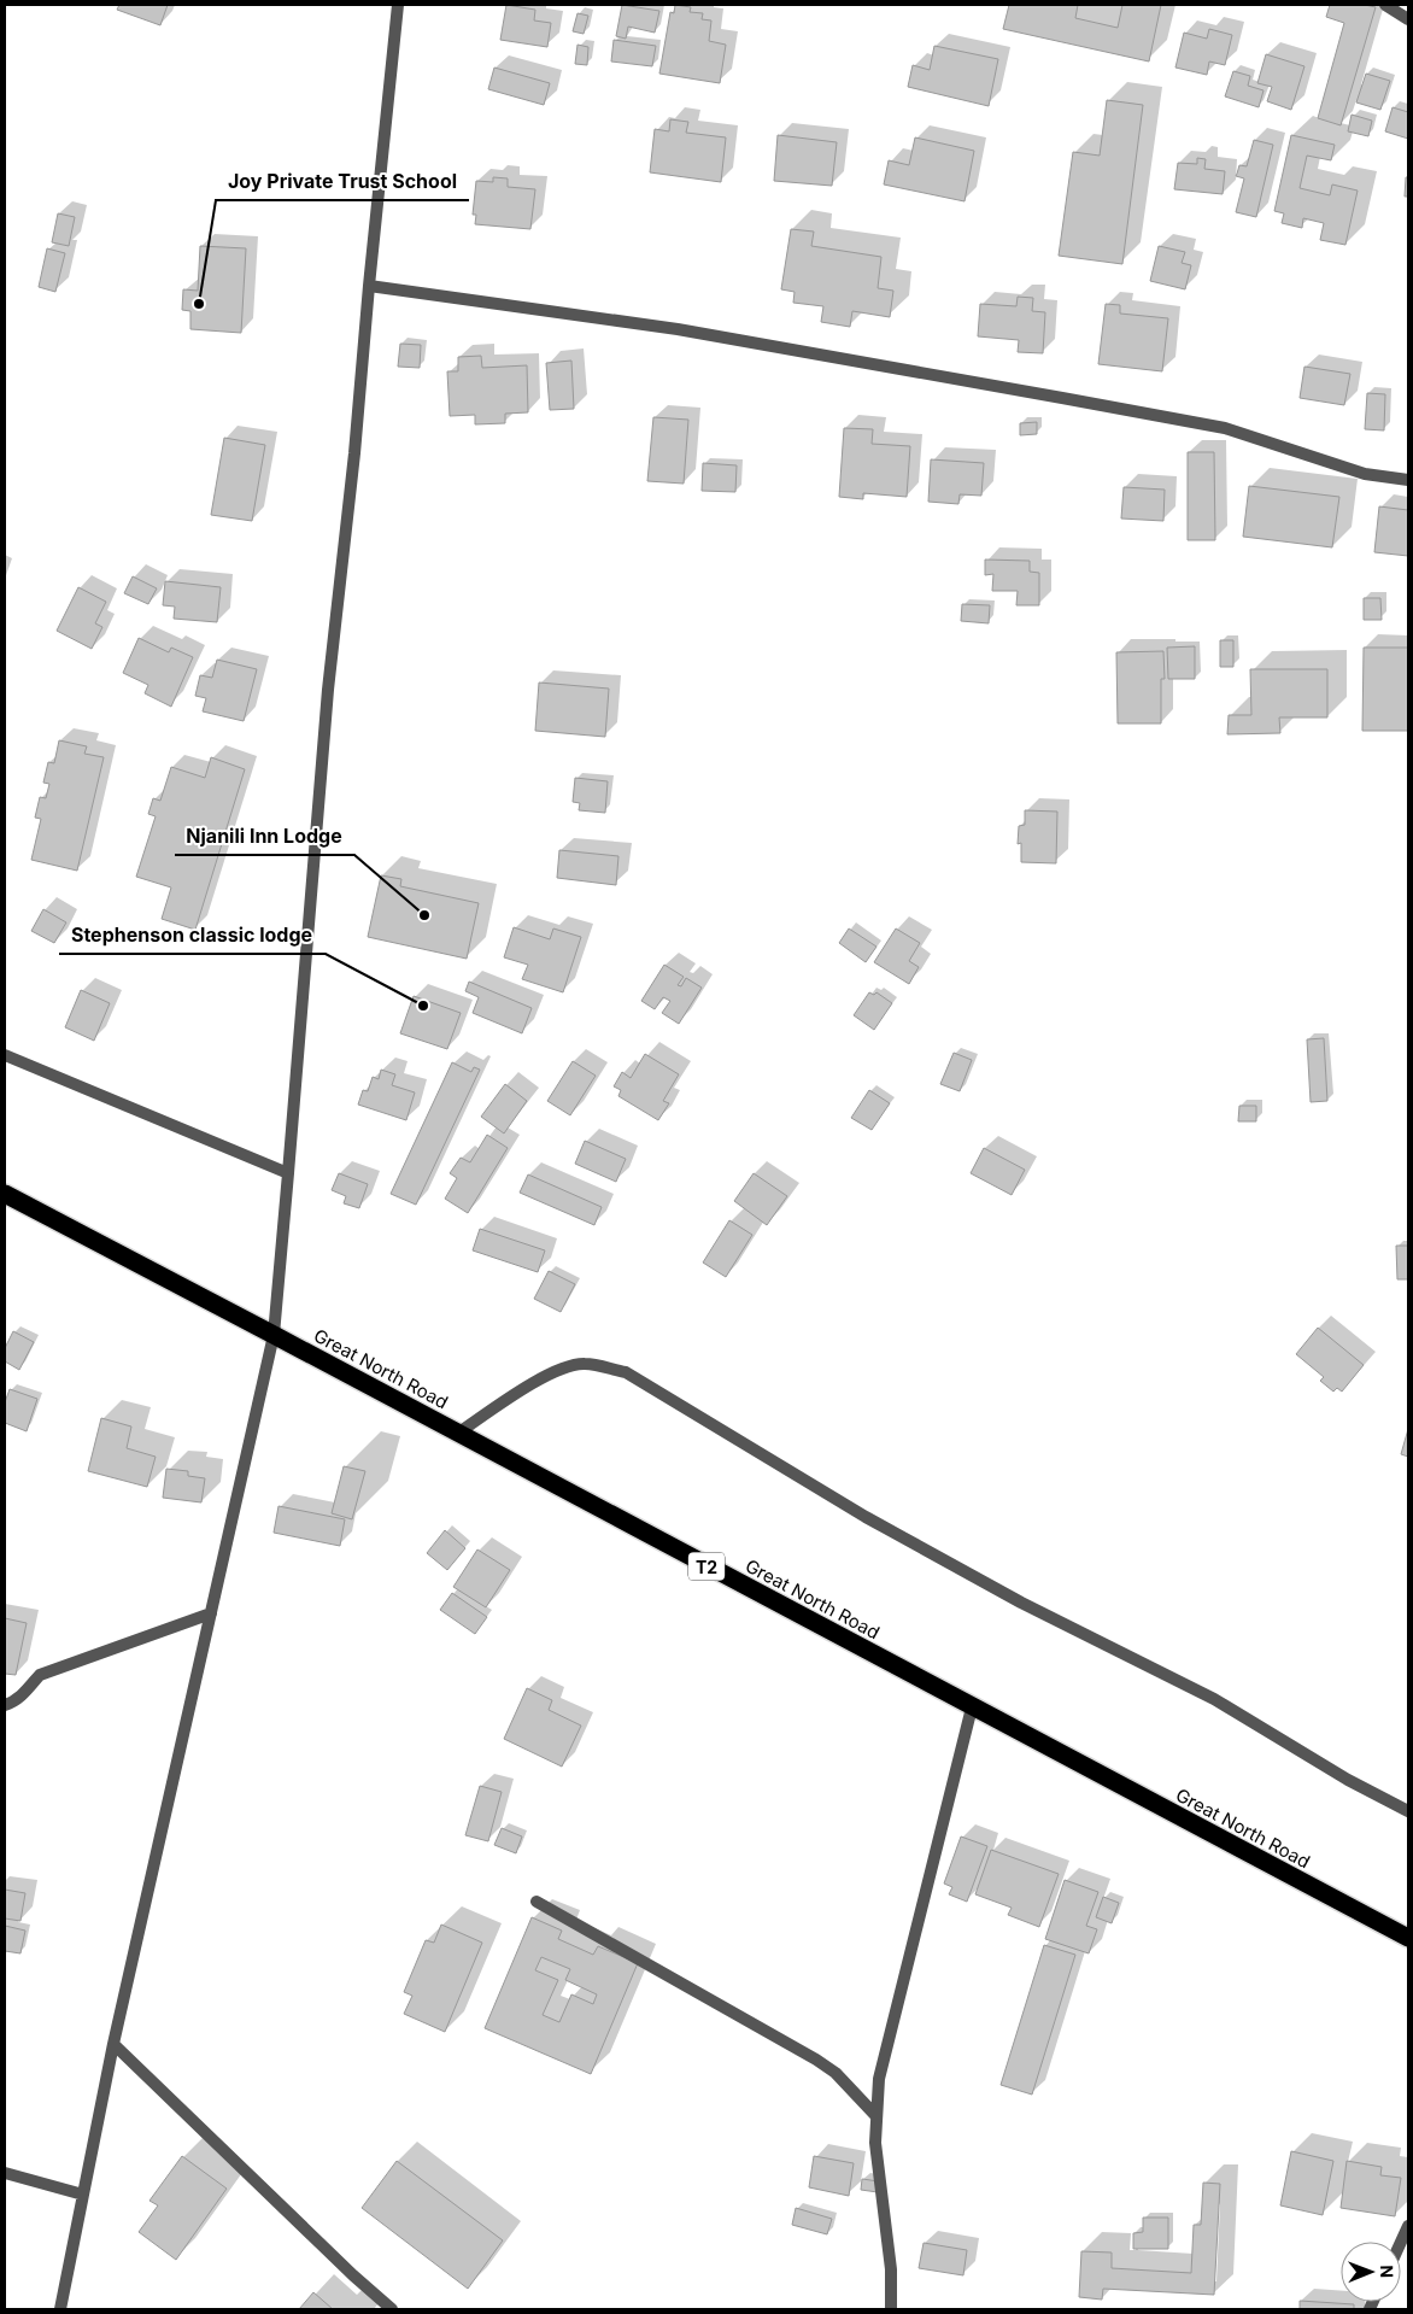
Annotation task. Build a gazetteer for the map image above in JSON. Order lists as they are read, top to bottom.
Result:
{
  "streets": {
    "highway": ["Great North Road", "T2"]
  },
  "places": ["Joy Private Trust School", "Njanili Inn Lodge", "Stephenson classic lodge"],
  "north": "right"
}
